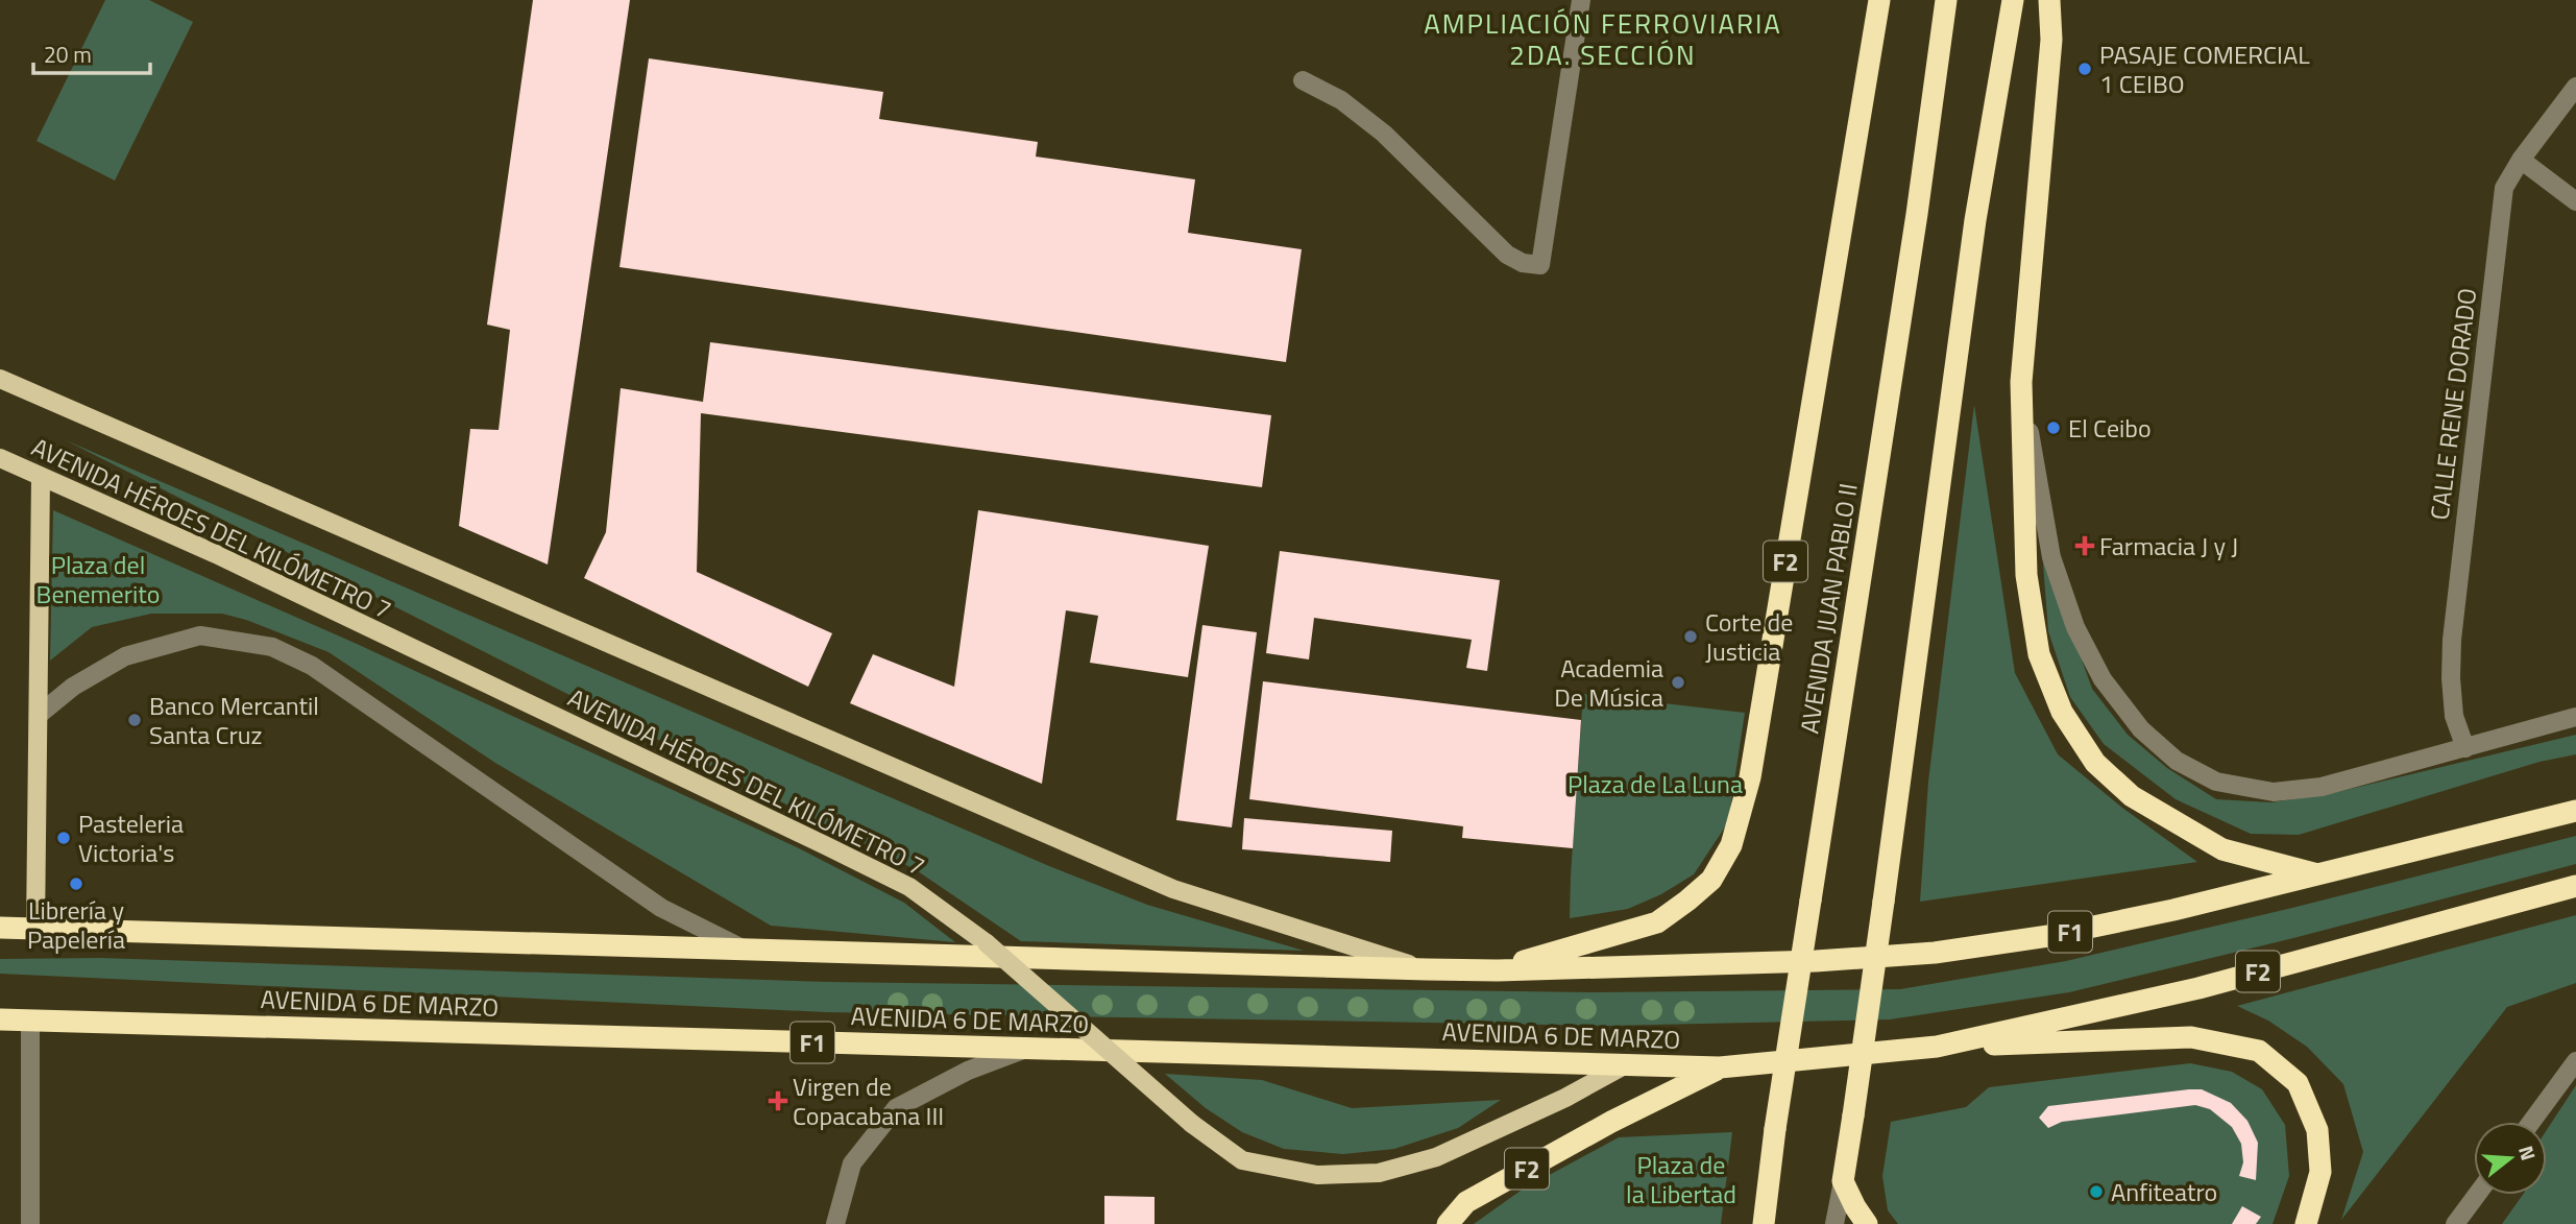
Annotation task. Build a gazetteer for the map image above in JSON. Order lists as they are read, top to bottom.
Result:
{
  "streets": {
    "highway": [
      "F2",
      "AVENIDA JUAN PABLO II",
      "F1",
      "AVENIDA 6 DE MARZO"
    ],
    "main road": ["AVENIDA HÉROES DEL KILÓMETRO 7"],
    "street": ["CALLE RENE DORADO"]
  },
  "crossings": [
    ["AVENIDA HÉROES DEL KILÓMETRO 7", "F1"],
    ["AVENIDA HÉROES DEL KILÓMETRO 7", "AVENIDA 6 DE MARZO"],
    ["F2", "F1"],
    ["F2", "AVENIDA 6 DE MARZO"]
  ],
  "districts": ["AMPLIACIÓN FERROVIARIA 2DA. SECCIÓN"],
  "parks": ["Plaza del Benemerito", "Plaza de La Luna", "Plaza de la Libertad"],
  "places": {
    "other": [
      "PASAJE COMERCIAL 1 CEIBO",
      "El Ceibo",
      "Corte de Justicia",
      "Academia De Música",
      "Banco Mercantil Santa Cruz",
      "Pasteleria Victoria's",
      "Librería y Papelería",
      "Anfiteatro"
    ],
    "health": ["Farmacia J y J", "Virgen de Copacabana III"]
  },
  "scale_bar": "20 m",
  "north": "right"
}
